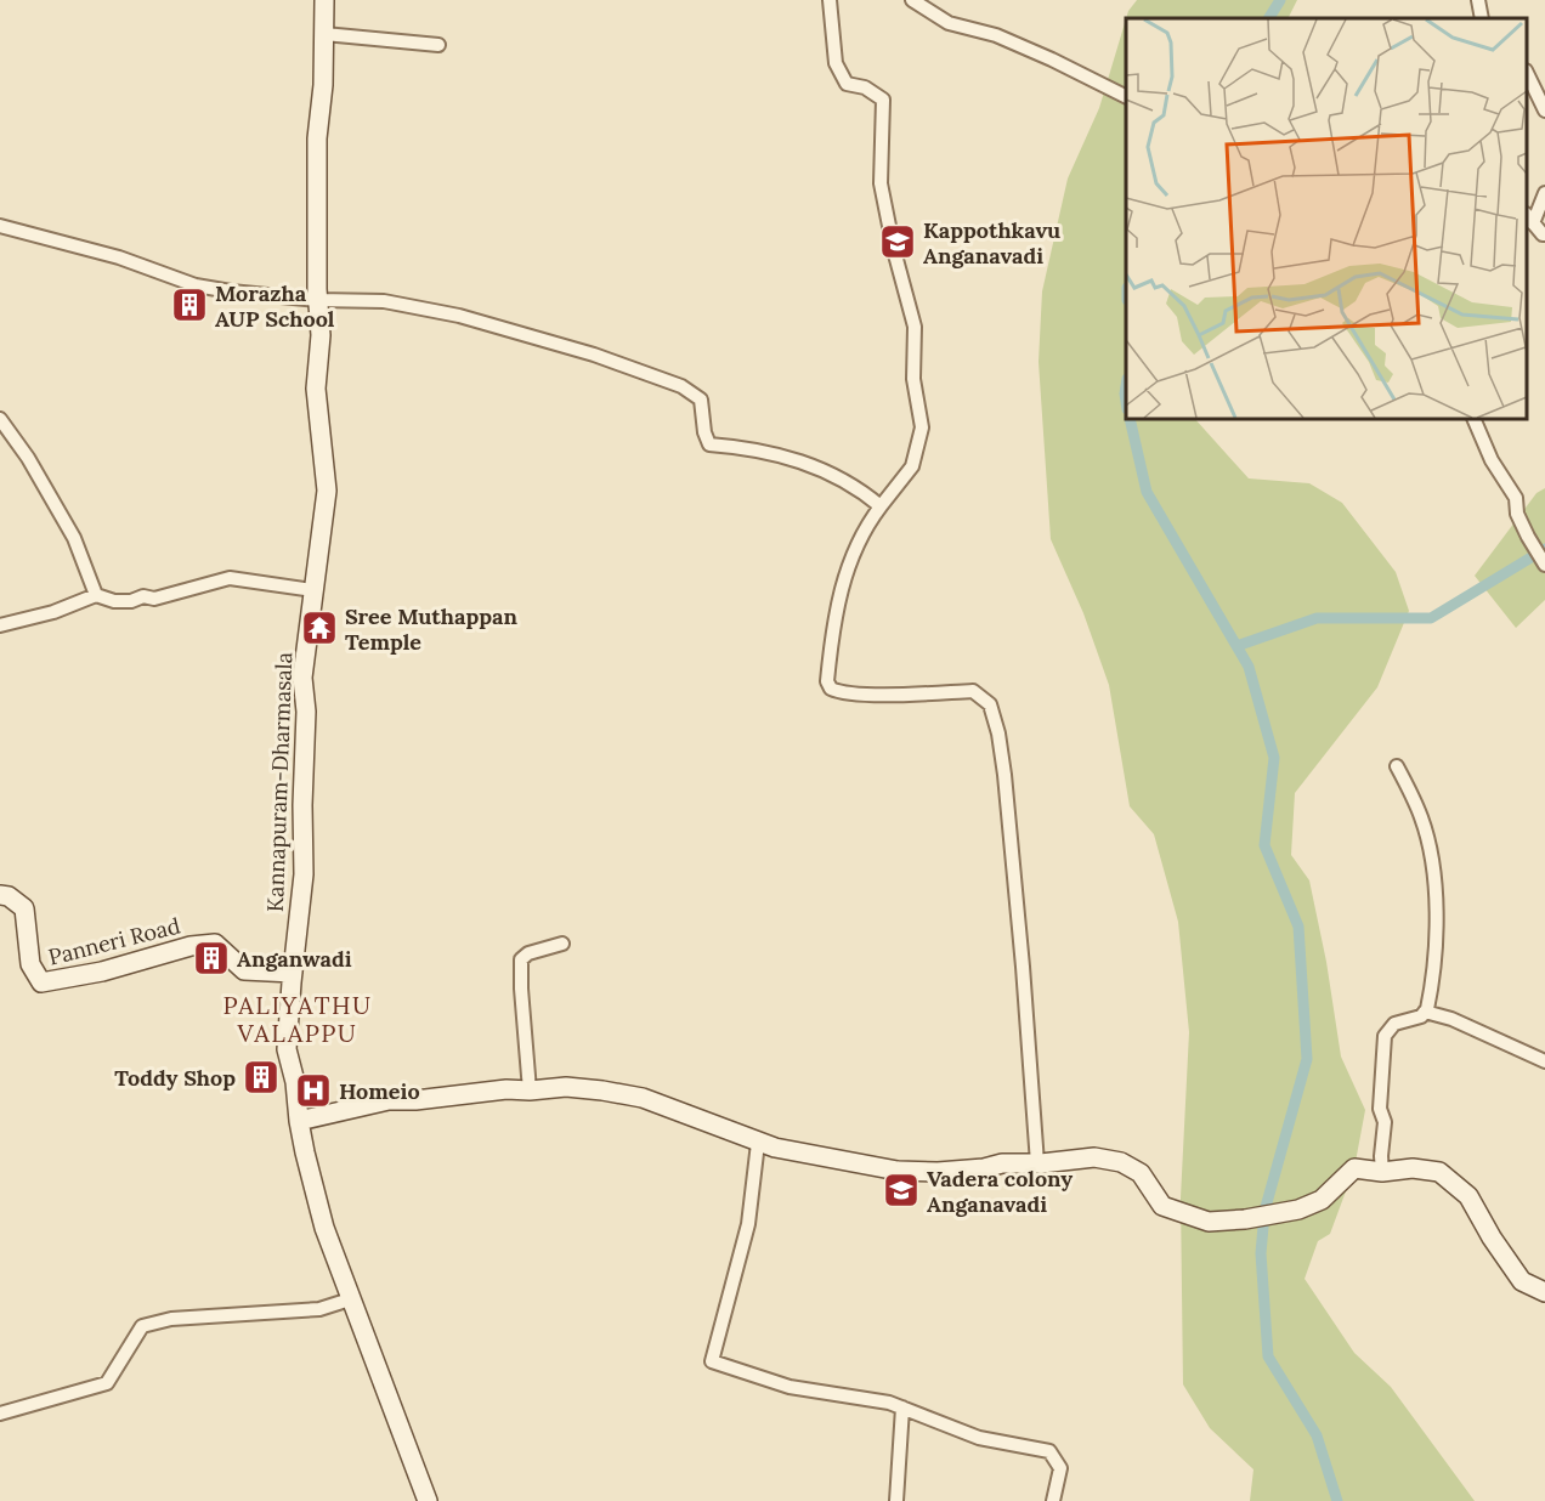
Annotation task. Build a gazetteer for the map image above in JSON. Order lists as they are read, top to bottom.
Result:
{
  "streets": {
    "main road": ["Kannapuram-Dharmasala", "Panneri Road"]
  },
  "crossings": [
    ["Kannapuram-Dharmasala", "Panneri Road"]
  ],
  "districts": ["PALIYATHU VALAPPU"],
  "places": {
    "school or university": ["Kappothkavu Anganavadi", "Vadera colony Anganavadi"],
    "building": ["Morazha AUP School", "Anganwadi", "Toddy Shop"],
    "temple": ["Sree Muthappan Temple"],
    "hospital": ["Homeio"]
  }
}
